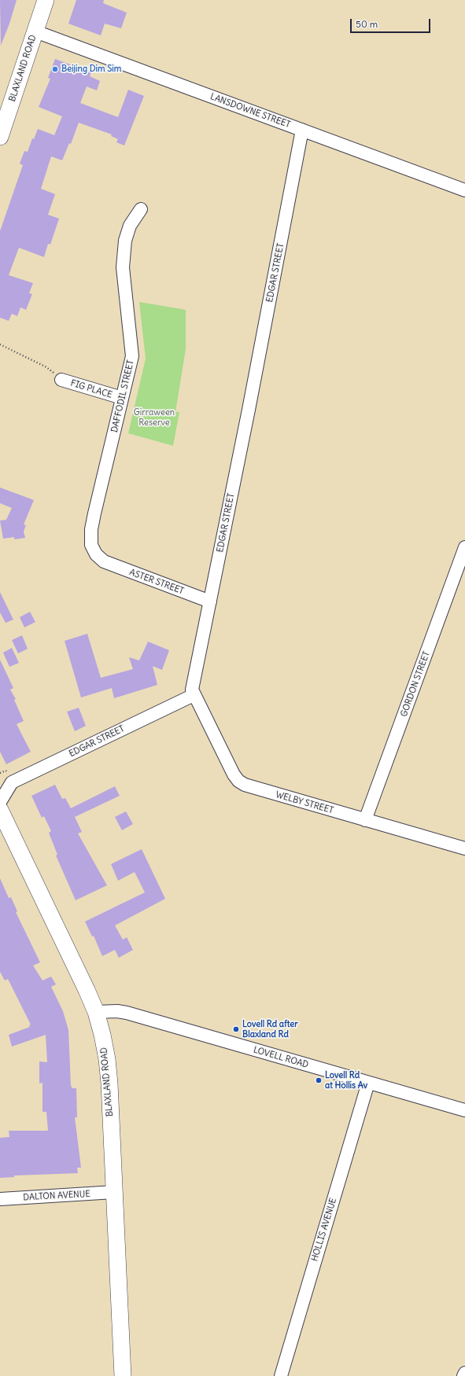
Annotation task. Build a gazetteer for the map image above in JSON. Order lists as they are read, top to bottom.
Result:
{
  "streets": {
    "main road": ["BLAXLAND ROAD"],
    "street": [
      "LANSDOWNE STREET",
      "EDGAR STREET",
      "FIG PLACE",
      "DAFFODIL STREET",
      "ASTER STREET",
      "GORDON STREET",
      "WELBY STREET",
      "LOVELL ROAD",
      "DALTON AVENUE",
      "HOLLIS AVENUE"
    ]
  },
  "crossings": [
    ["BLAXLAND ROAD", "LANSDOWNE STREET"],
    ["BLAXLAND ROAD", "LOVELL ROAD"],
    ["BLAXLAND ROAD", "DALTON AVENUE"],
    ["LANSDOWNE STREET", "EDGAR STREET"],
    ["EDGAR STREET", "ASTER STREET"],
    ["EDGAR STREET", "WELBY STREET"],
    ["FIG PLACE", "DAFFODIL STREET"],
    ["DAFFODIL STREET", "ASTER STREET"],
    ["GORDON STREET", "WELBY STREET"],
    ["LOVELL ROAD", "HOLLIS AVENUE"]
  ],
  "parks": ["Girraween Reserve"],
  "places": ["Beijing Dim Sim", "Lovell Rd after Blaxland Rd", "Lovell Rd at Hollis Av"],
  "scale_bar": "50 m"
}
